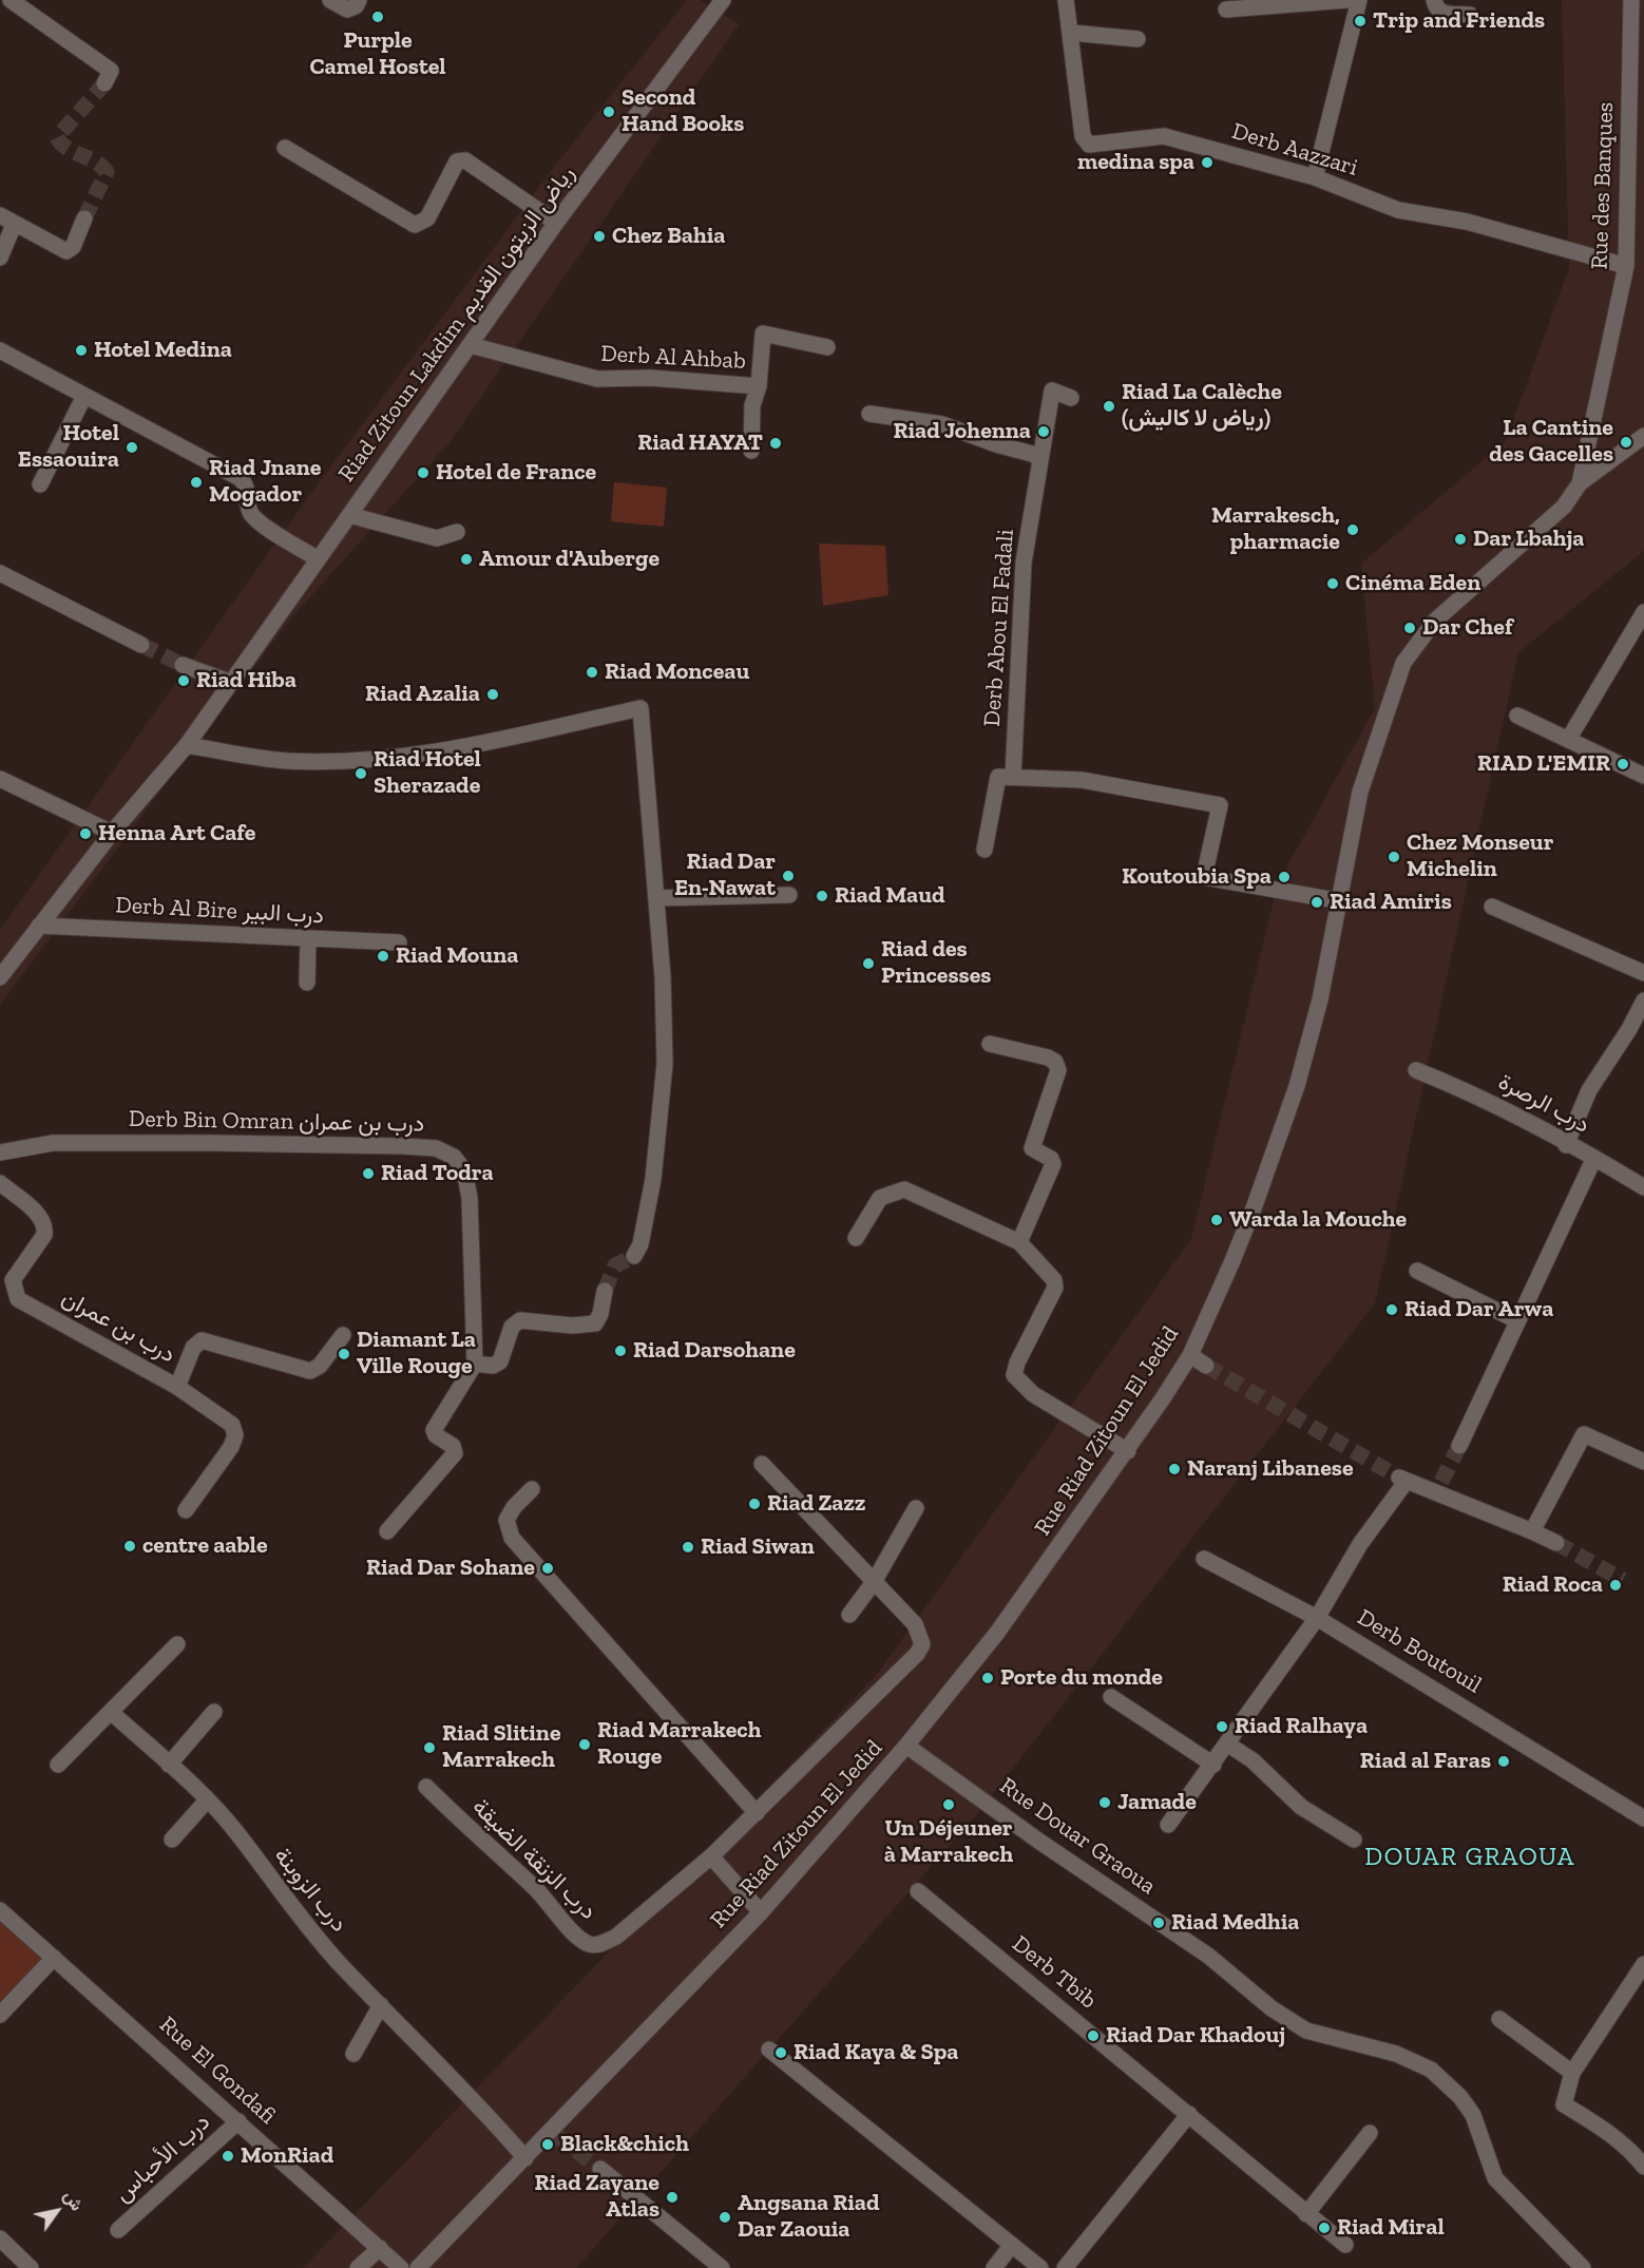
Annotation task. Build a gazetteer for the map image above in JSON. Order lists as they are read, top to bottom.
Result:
{
  "streets": {
    "street": [
      "Derb Aazzari",
      "Rue des Banques",
      "Riad Zitoun Lakdim رياض الزيتون القديم",
      "Derb Al Ahbab",
      "Derb Abou El Fadali",
      "Derb Al Bire درب البير",
      "درب الرصرة",
      "Derb Bin Omran درب بن عمران",
      "درب بن عمران",
      "Rue Riad Zitoun El Jedid",
      "Derb Boutouil",
      "Rue Douar Graoua",
      "درب الزنقة الضيقة",
      "درب الزوبنة",
      "Derb Tbib",
      "Rue El Gondafi",
      "درب الأحباس"
    ]
  },
  "crossings": [
    ["Derb Aazzari", "Rue des Banques"],
    ["Rue des Banques", "Rue Riad Zitoun El Jedid"],
    ["Riad Zitoun Lakdim رياض الزيتون القديم", "Derb Al Ahbab"],
    ["Riad Zitoun Lakdim رياض الزيتون القديم", "Derb Al Bire درب البير"],
    ["Rue Riad Zitoun El Jedid", "Rue Douar Graoua"],
    ["Rue Riad Zitoun El Jedid", "درب الزوبنة"],
    ["Rue El Gondafi", "درب الأحباس"]
  ],
  "districts": ["DOUAR GRAOUA"],
  "places": [
    "Purple Camel Hostel",
    "Trip and Friends",
    "Second Hand Books",
    "medina spa",
    "Chez Bahia",
    "Hotel Medina",
    "Riad La Calèche (رياض لا كاليش)",
    "Riad Johenna",
    "La Cantine des Gacelles",
    "Riad HAYAT",
    "Hotel Essaouira",
    "Hotel de France",
    "Riad Jnane Mogador",
    "Marrakesch, pharmacie",
    "Dar Lbahja",
    "Amour d'Auberge",
    "Cinéma Eden",
    "Dar Chef",
    "Riad Monceau",
    "Riad Hiba",
    "Riad Azalia",
    "RIAD L'EMIR",
    "Riad Hotel Sherazade",
    "Henna Art Cafe",
    "Chez Monseur Michelin",
    "Riad Dar En-Nawat",
    "Koutoubia Spa",
    "Riad Maud",
    "Riad Amiris",
    "Riad Mouna",
    "Riad des Princesses",
    "Riad Todra",
    "Warda la Mouche",
    "Riad Dar Arwa",
    "Riad Darsohane",
    "Diamant La Ville Rouge",
    "Naranj Libanese",
    "Riad Zazz",
    "centre aable",
    "Riad Siwan",
    "Riad Dar Sohane",
    "Riad Roca",
    "Porte du monde",
    "Riad Ralhaya",
    "Riad Marrakech Rouge",
    "Riad Slitine Marrakech",
    "Riad al Faras",
    "Jamade",
    "Un Déjeuner à Marrakech",
    "Riad Medhia",
    "Riad Dar Khadouj",
    "Riad Kaya & Spa",
    "Black&chich",
    "MonRiad",
    "Riad Zayane Atlas",
    "Angsana Riad Dar Zaouia",
    "Riad Miral"
  ],
  "north": "top right"
}
